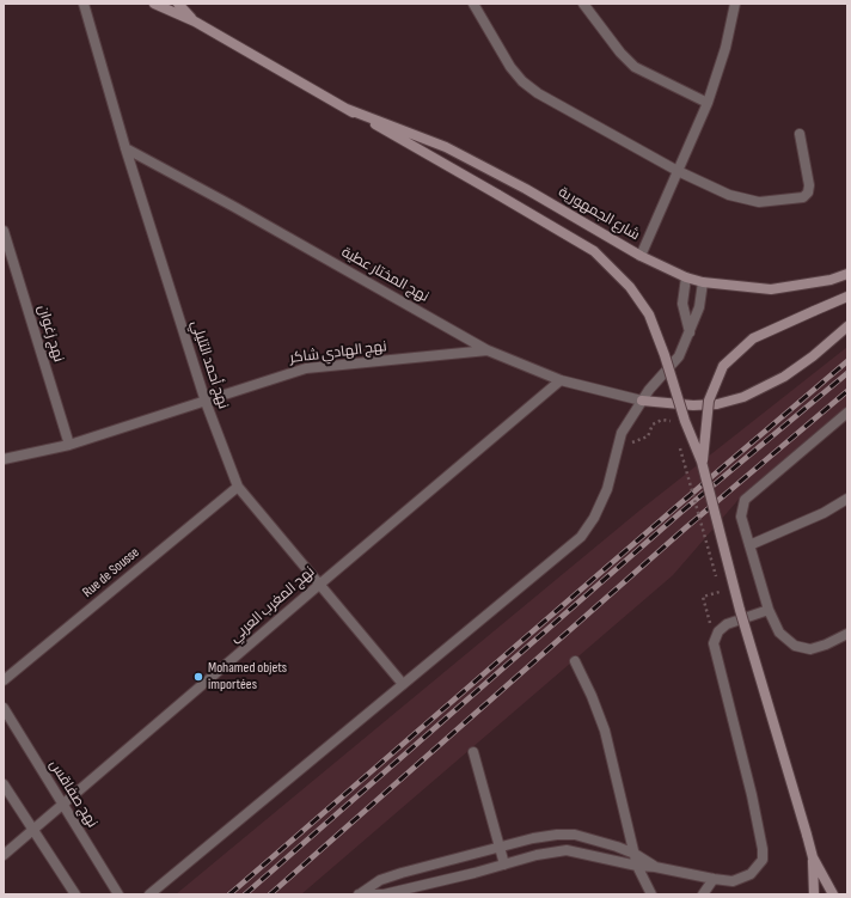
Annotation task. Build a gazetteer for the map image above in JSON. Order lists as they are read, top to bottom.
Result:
{
  "streets": {
    "main road": ["شارع الجمهورية"],
    "street": [
      "نهج المختار عطية",
      "نهج زغوان",
      "نهج الهادي شاكر",
      "نهج أحمد التليلي",
      "Rue de Sousse",
      "نهج المغرب العربي",
      "نهج صفاقس"
    ]
  },
  "crossings": [
    ["نهج المختار عطية", "نهج الهادي شاكر"],
    ["نهج المختار عطية", "نهج أحمد التليلي"],
    ["نهج المختار عطية", "نهج المغرب العربي"],
    ["نهج زغوان", "نهج الهادي شاكر"],
    ["نهج الهادي شاكر", "نهج أحمد التليلي"],
    ["نهج أحمد التليلي", "Rue de Sousse"],
    ["نهج أحمد التليلي", "نهج المغرب العربي"],
    ["نهج المغرب العربي", "نهج صفاقس"]
  ],
  "places": ["Mohamed objets importées"]
}
